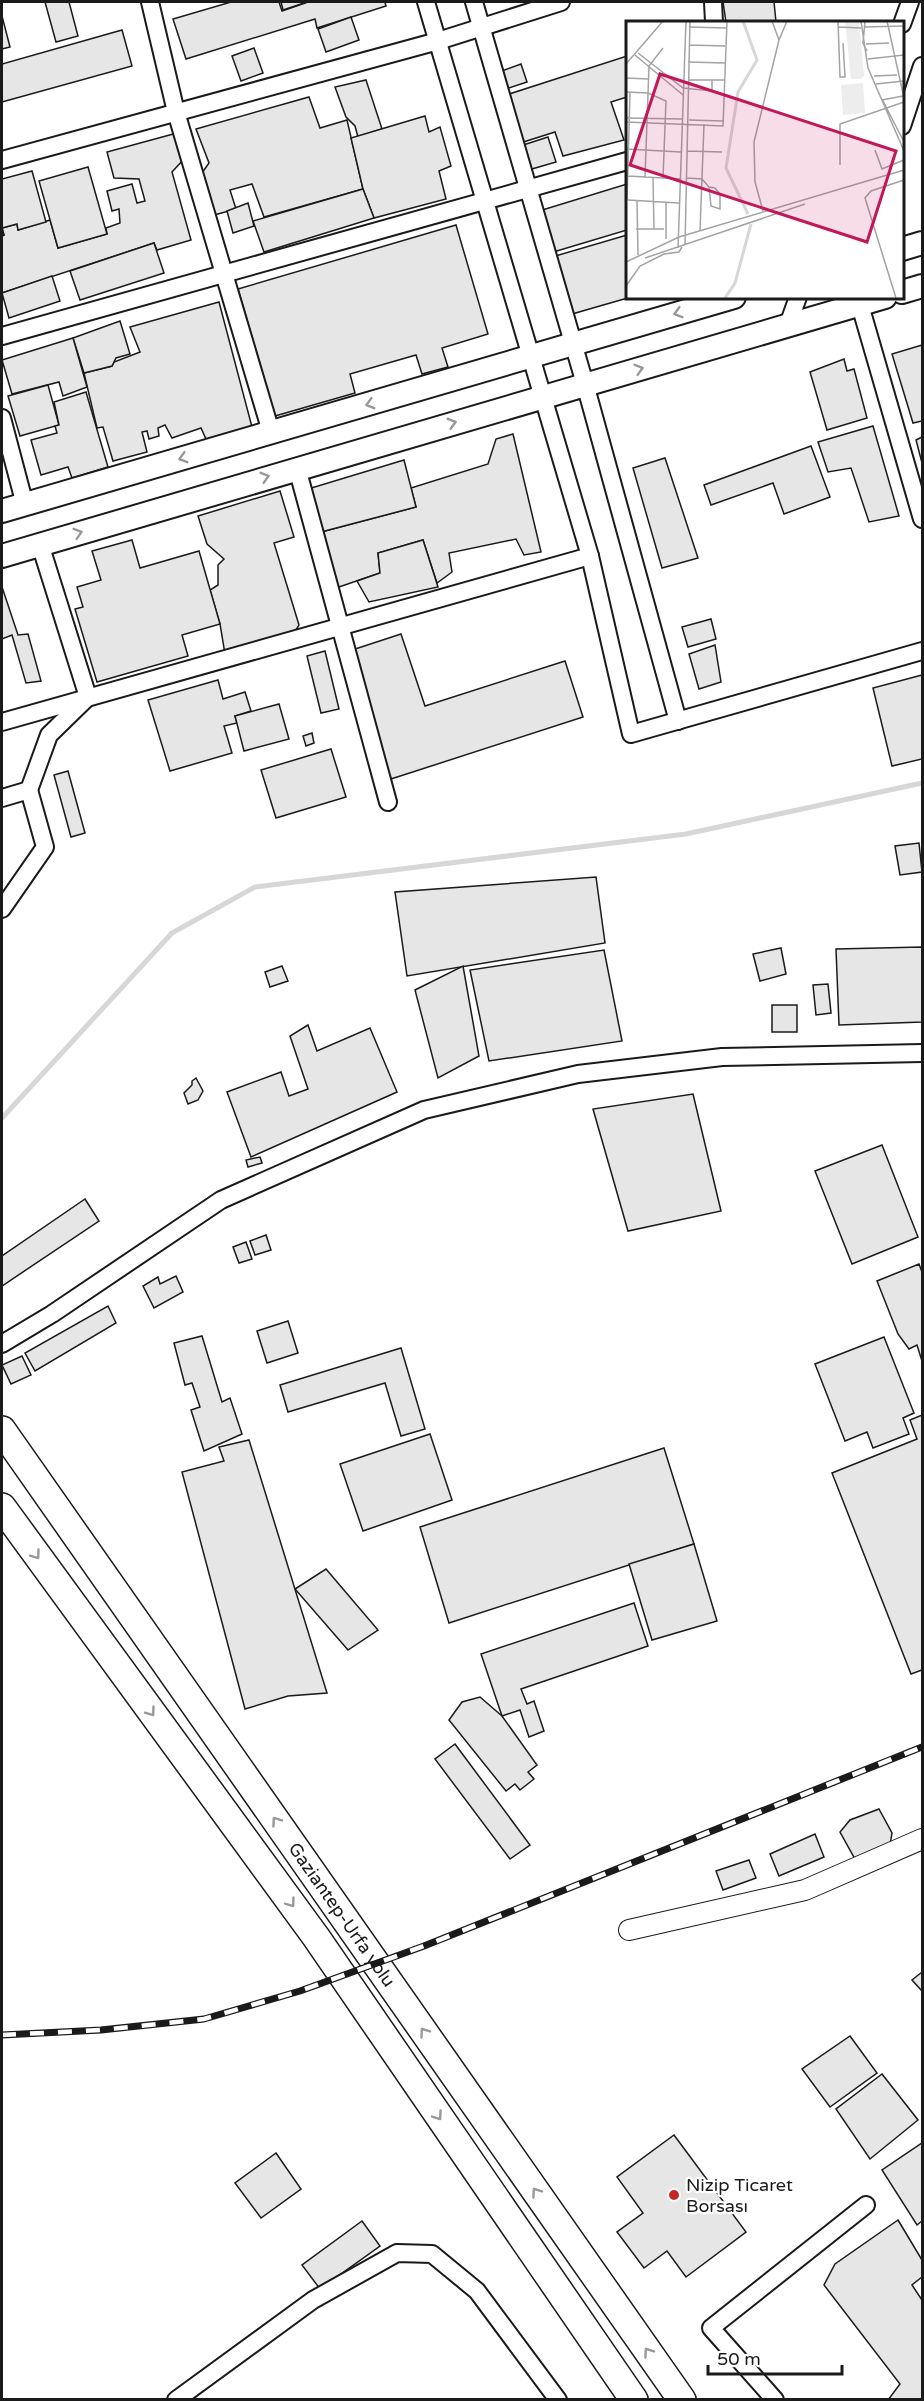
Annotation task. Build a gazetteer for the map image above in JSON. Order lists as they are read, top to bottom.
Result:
{
  "streets": {
    "highway": ["Gaziantep-Urfa yolu"]
  },
  "places": ["Nizip Ticaret Borsası"],
  "scale_bar": "50 m"
}
